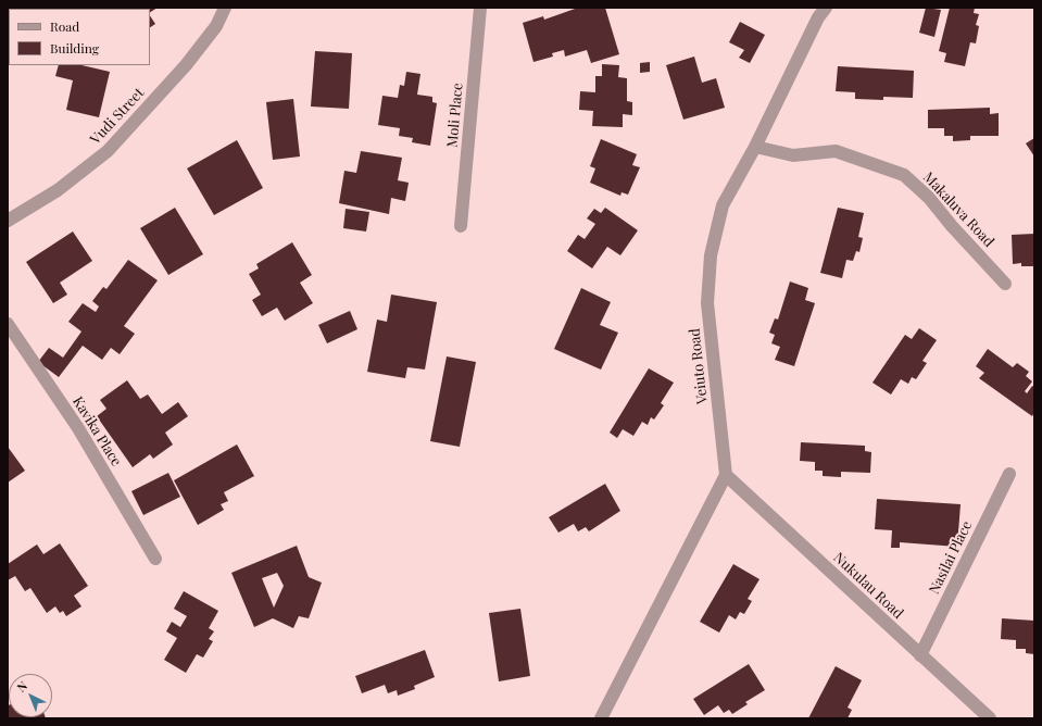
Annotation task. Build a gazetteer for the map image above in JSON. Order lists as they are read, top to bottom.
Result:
{
  "streets": {
    "street": [
      "Moli Place",
      "Vudi Street",
      "Makaluva Road",
      "Veiuto Road",
      "Kavika Place",
      "Nasilai Place",
      "Nukulau Road"
    ]
  },
  "crossings": [
    ["Makaluva Road", "Veiuto Road"],
    ["Veiuto Road", "Nukulau Road"],
    ["Nasilai Place", "Nukulau Road"]
  ],
  "legend": ["Road", "Building"],
  "north": "top left"
}
